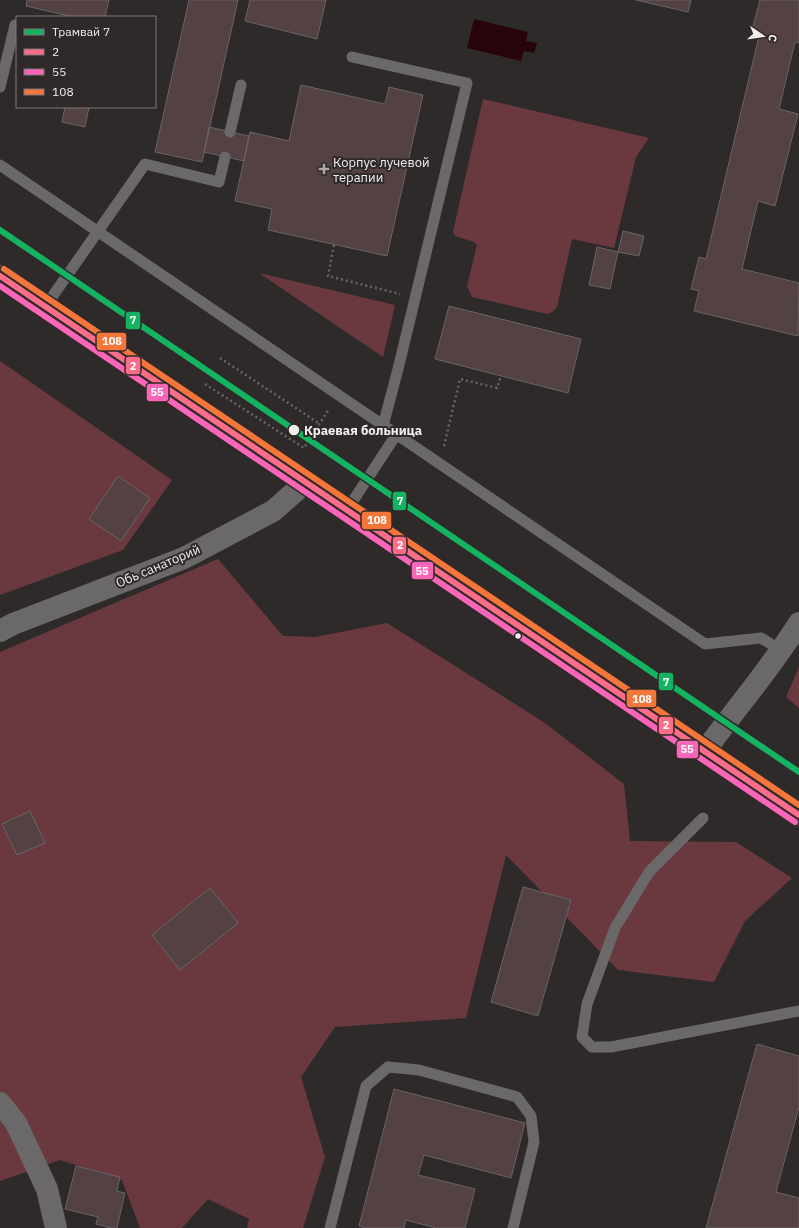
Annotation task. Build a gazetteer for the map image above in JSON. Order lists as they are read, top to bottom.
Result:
{
  "streets": {
    "main road": ["Обь санаторий"]
  },
  "places": {
    "health": ["Корпус лучевой терапии"],
    "other": ["Краевая больница"]
  },
  "lines": [
    "tram line 7",
    "transit line 108",
    "transit line 2",
    "transit line 55"
  ],
  "legend": [
    "Трамвай 7",
    "2",
    "55",
    "108"
  ],
  "north": "right"
}
